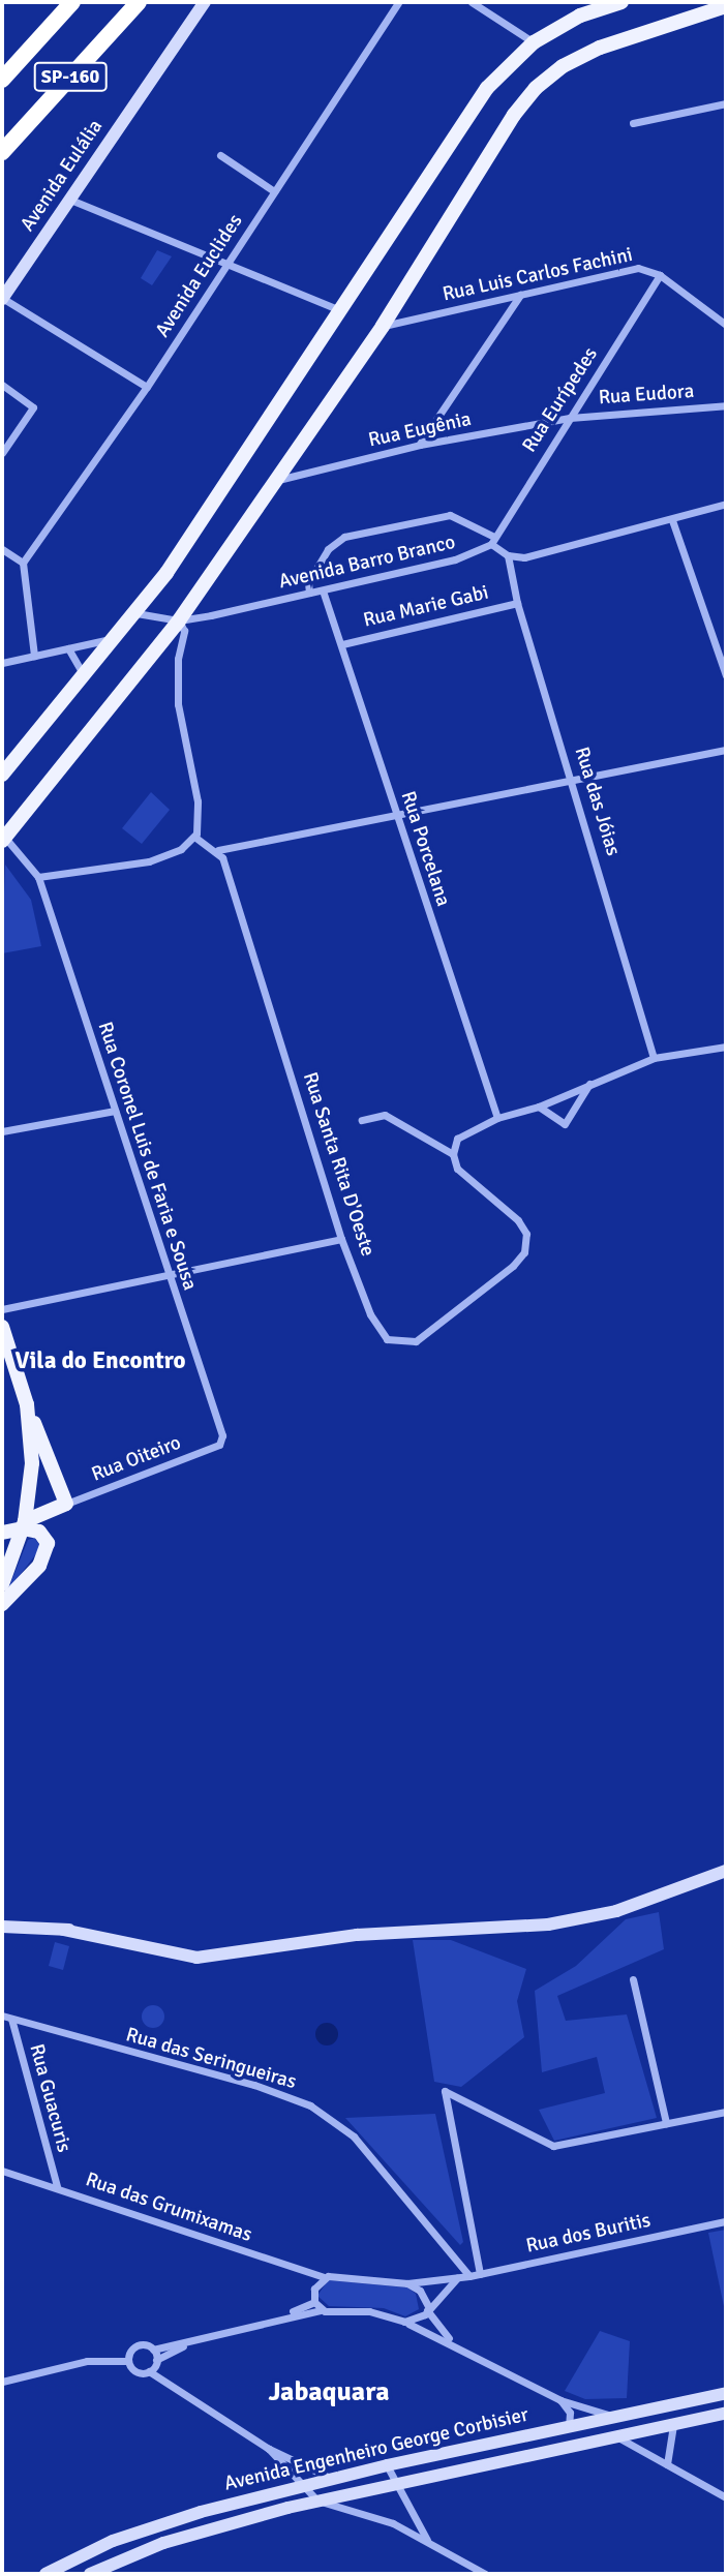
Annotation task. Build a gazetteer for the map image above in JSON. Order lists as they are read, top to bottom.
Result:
{
  "streets": {
    "highway": ["SP-160"],
    "main road": ["Avenida Eulália", "Avenida Engenheiro George Corbisier"],
    "street": [
      "Rua Luis Carlos Fachini",
      "Avenida Euclides",
      "Rua Eudora",
      "Rua Eurípedes",
      "Rua Eugênia",
      "Avenida Barro Branco",
      "Rua Marie Gabi",
      "Rua das Jóias",
      "Rua Porcelana",
      "Rua Coronel Luis de Faria e Sousa",
      "Rua Santa Rita D'Oeste",
      "Rua Oiteiro",
      "Rua das Seringueiras",
      "Rua Guacuris",
      "Rua das Grumixamas",
      "Rua dos Buritis"
    ]
  },
  "crossings": [
    ["Rua Luis Carlos Fachini", "Rua Eurípedes"],
    ["Rua Eudora", "Rua Eurípedes"],
    ["Rua Eudora", "Rua Eugênia"],
    ["Rua Eurípedes", "Rua Eugênia"],
    ["Rua Eurípedes", "Avenida Barro Branco"],
    ["Avenida Barro Branco", "Rua Porcelana"],
    ["Rua Marie Gabi", "Rua das Jóias"],
    ["Rua Marie Gabi", "Rua Porcelana"],
    ["Rua Coronel Luis de Faria e Sousa", "Rua Oiteiro"],
    ["Rua das Seringueiras", "Rua Guacuris"],
    ["Rua das Seringueiras", "Rua dos Buritis"],
    ["Rua Guacuris", "Rua das Grumixamas"],
    ["Rua das Grumixamas", "Rua dos Buritis"]
  ],
  "districts": ["Vila do Encontro", "Jabaquara"]
}
